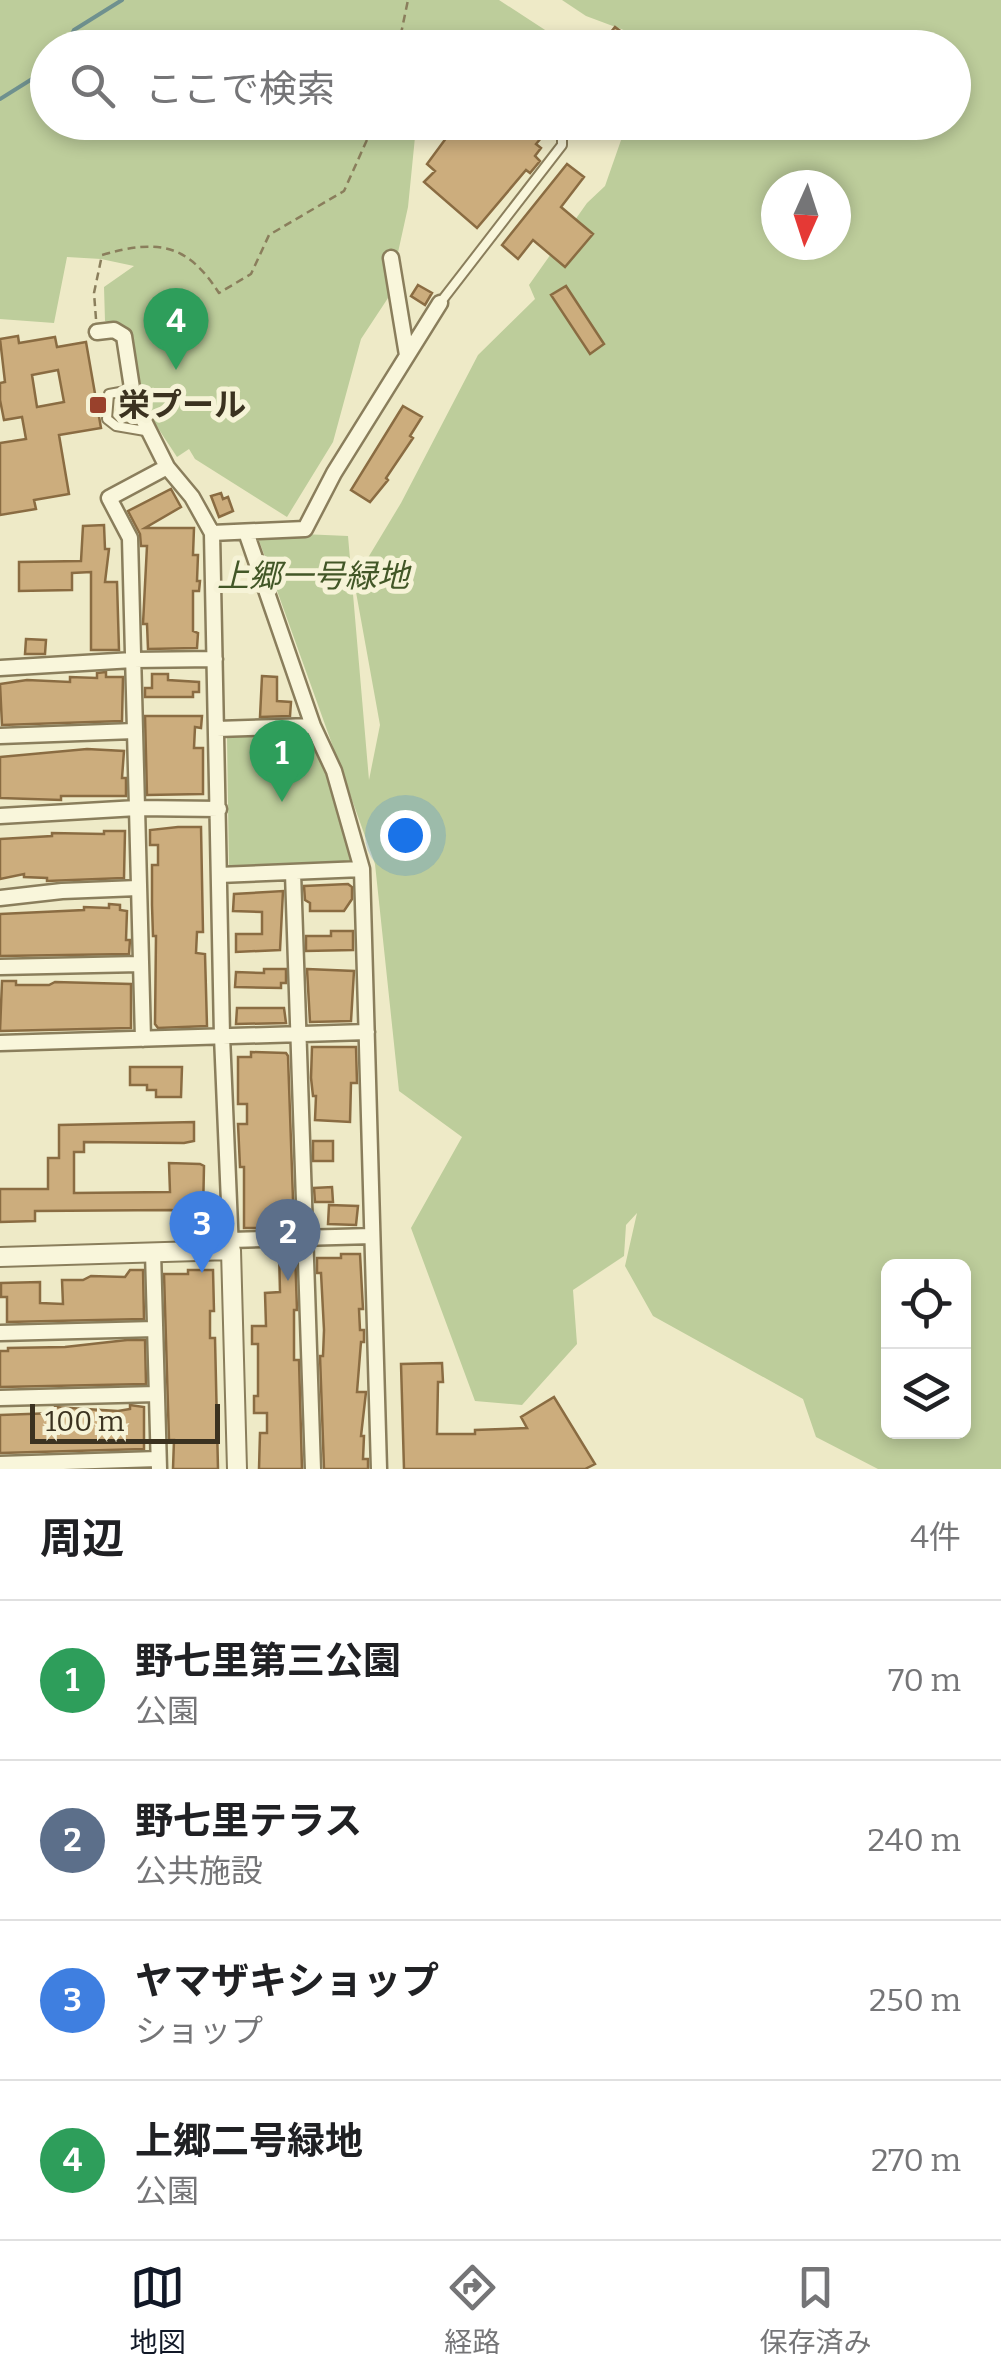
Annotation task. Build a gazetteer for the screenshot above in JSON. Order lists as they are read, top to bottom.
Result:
{
  "parks": ["上郷一号緑地"],
  "places": {
    "transit": ["栄プール"]
  },
  "scale_bar": "100 m",
  "north": "bottom",
  "page": {
    "search": "ここで検索",
    "pins": [
      "4",
      "1",
      "3",
      "2"
    ],
    "scale": "100 m",
    "heading": ["周辺", "4件"],
    "list": [
      {
        "mark": "1",
        "name": "野七里第三公園",
        "note": "公園",
        "value": "70 m"
      },
      {
        "mark": "2",
        "name": "野七里テラス",
        "note": "公共施設",
        "value": "240 m"
      },
      {
        "mark": "3",
        "name": "ヤマザキショップ",
        "note": "ショップ",
        "value": "250 m"
      },
      {
        "mark": "4",
        "name": "上郷二号緑地",
        "note": "公園",
        "value": "270 m"
      }
    ],
    "nav": ["地図", "経路", "保存済み"]
  }
}
